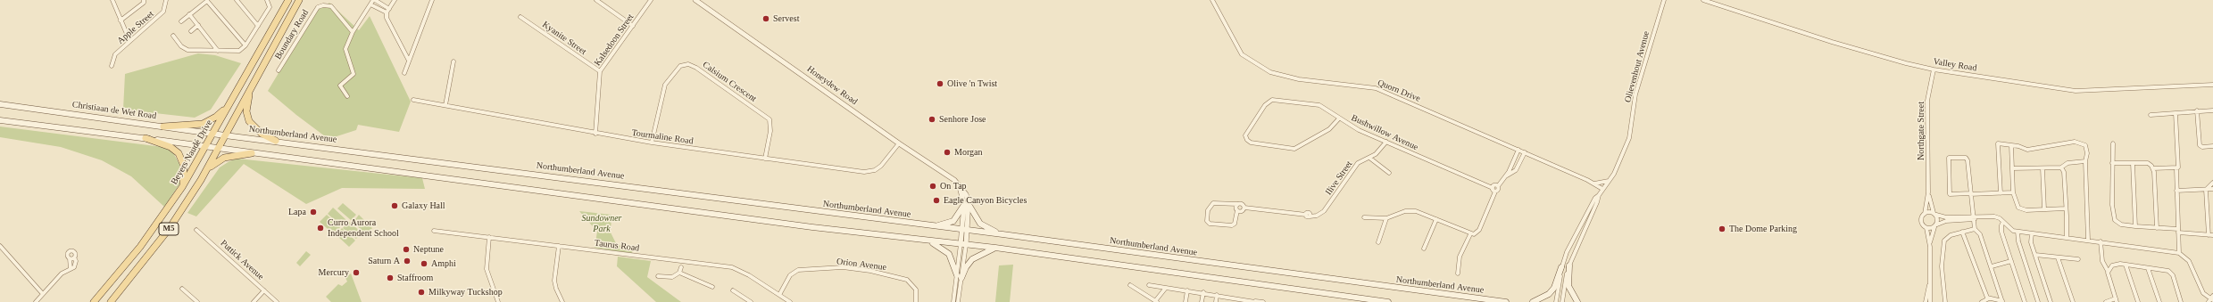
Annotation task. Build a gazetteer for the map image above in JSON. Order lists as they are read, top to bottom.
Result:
{
  "streets": {
    "main road": [
      "Christiaan de Wet Road",
      "Northumberland Avenue",
      "Beyers Naudé Drive",
      "M5"
    ],
    "street": [
      "Apple Street",
      "Boundary Road",
      "Kyanite Street",
      "Kalsedoon Street",
      "Valley Road",
      "Olievenhout Avenue",
      "Calsium Crescent",
      "Honeydew Road",
      "Quorn Drive",
      "Northgate Street",
      "Bushwillow Avenue",
      "Tourmaline Road",
      "Ilive Street",
      "Taurus Road",
      "Puttick Avenue",
      "Orion Avenue"
    ]
  },
  "crossings": [
    ["Kyanite Street", "Kalsedoon Street"],
    ["Kalsedoon Street", "Tourmaline Road"],
    ["Valley Road", "Northgate Street"],
    ["Olievenhout Avenue", "Quorn Drive"],
    ["Calsium Crescent", "Tourmaline Road"],
    ["Honeydew Road", "Northumberland Avenue"],
    ["Honeydew Road", "Tourmaline Road"],
    ["Christiaan de Wet Road", "Northumberland Avenue"],
    ["Christiaan de Wet Road", "Beyers Naudé Drive"],
    ["Christiaan de Wet Road", "M5"],
    ["Bushwillow Avenue", "Ilive Street"],
    ["Northumberland Avenue", "M5"],
    ["Taurus Road", "Orion Avenue"]
  ],
  "parks": ["Sundowner Park"],
  "places": [
    "Servest",
    "Olive 'n Twist",
    "Senhore Jose",
    "Morgan",
    "On Tap",
    "Eagle Canyon Bicycles",
    "Galaxy Hall",
    "Lapa",
    "Curro Aurora Independent School",
    "The Dome Parking",
    "Neptune",
    "Saturn A",
    "Amphi",
    "Mercury",
    "Staffroom",
    "Milkyway Tuckshop"
  ]
}
